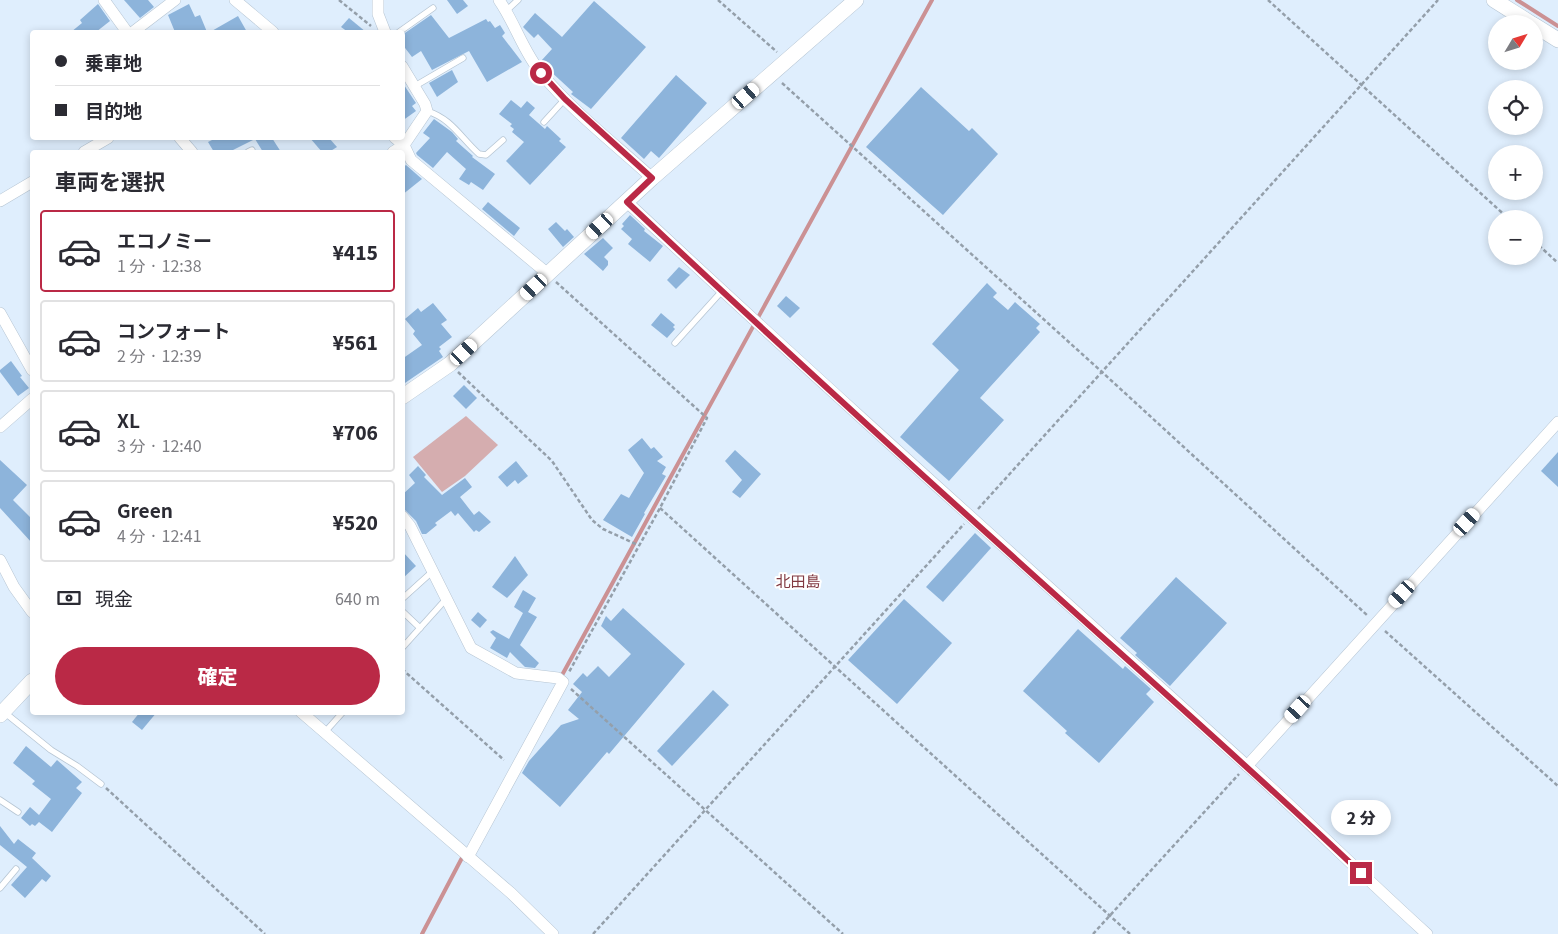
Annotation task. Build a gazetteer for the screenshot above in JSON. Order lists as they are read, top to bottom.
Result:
{
  "districts": ["北田島"],
  "north": "top right",
  "page": {
    "map_buttons": ["+", "−"],
    "banner": ["乗車地", "目的地"],
    "heading": "車両を選択",
    "list": [
      {
        "name": "エコノミー",
        "note": "1 分 · 12:38",
        "value": "¥415"
      },
      {
        "name": "コンフォート",
        "note": "2 分 · 12:39",
        "value": "¥561"
      },
      {
        "name": "XL",
        "note": "3 分 · 12:40",
        "value": "¥706"
      },
      {
        "name": "Green",
        "note": "4 分 · 12:41",
        "value": "¥520"
      }
    ],
    "pay": ["現金", "640 m"],
    "buttons": "確定",
    "bubble": "2 分"
  }
}
